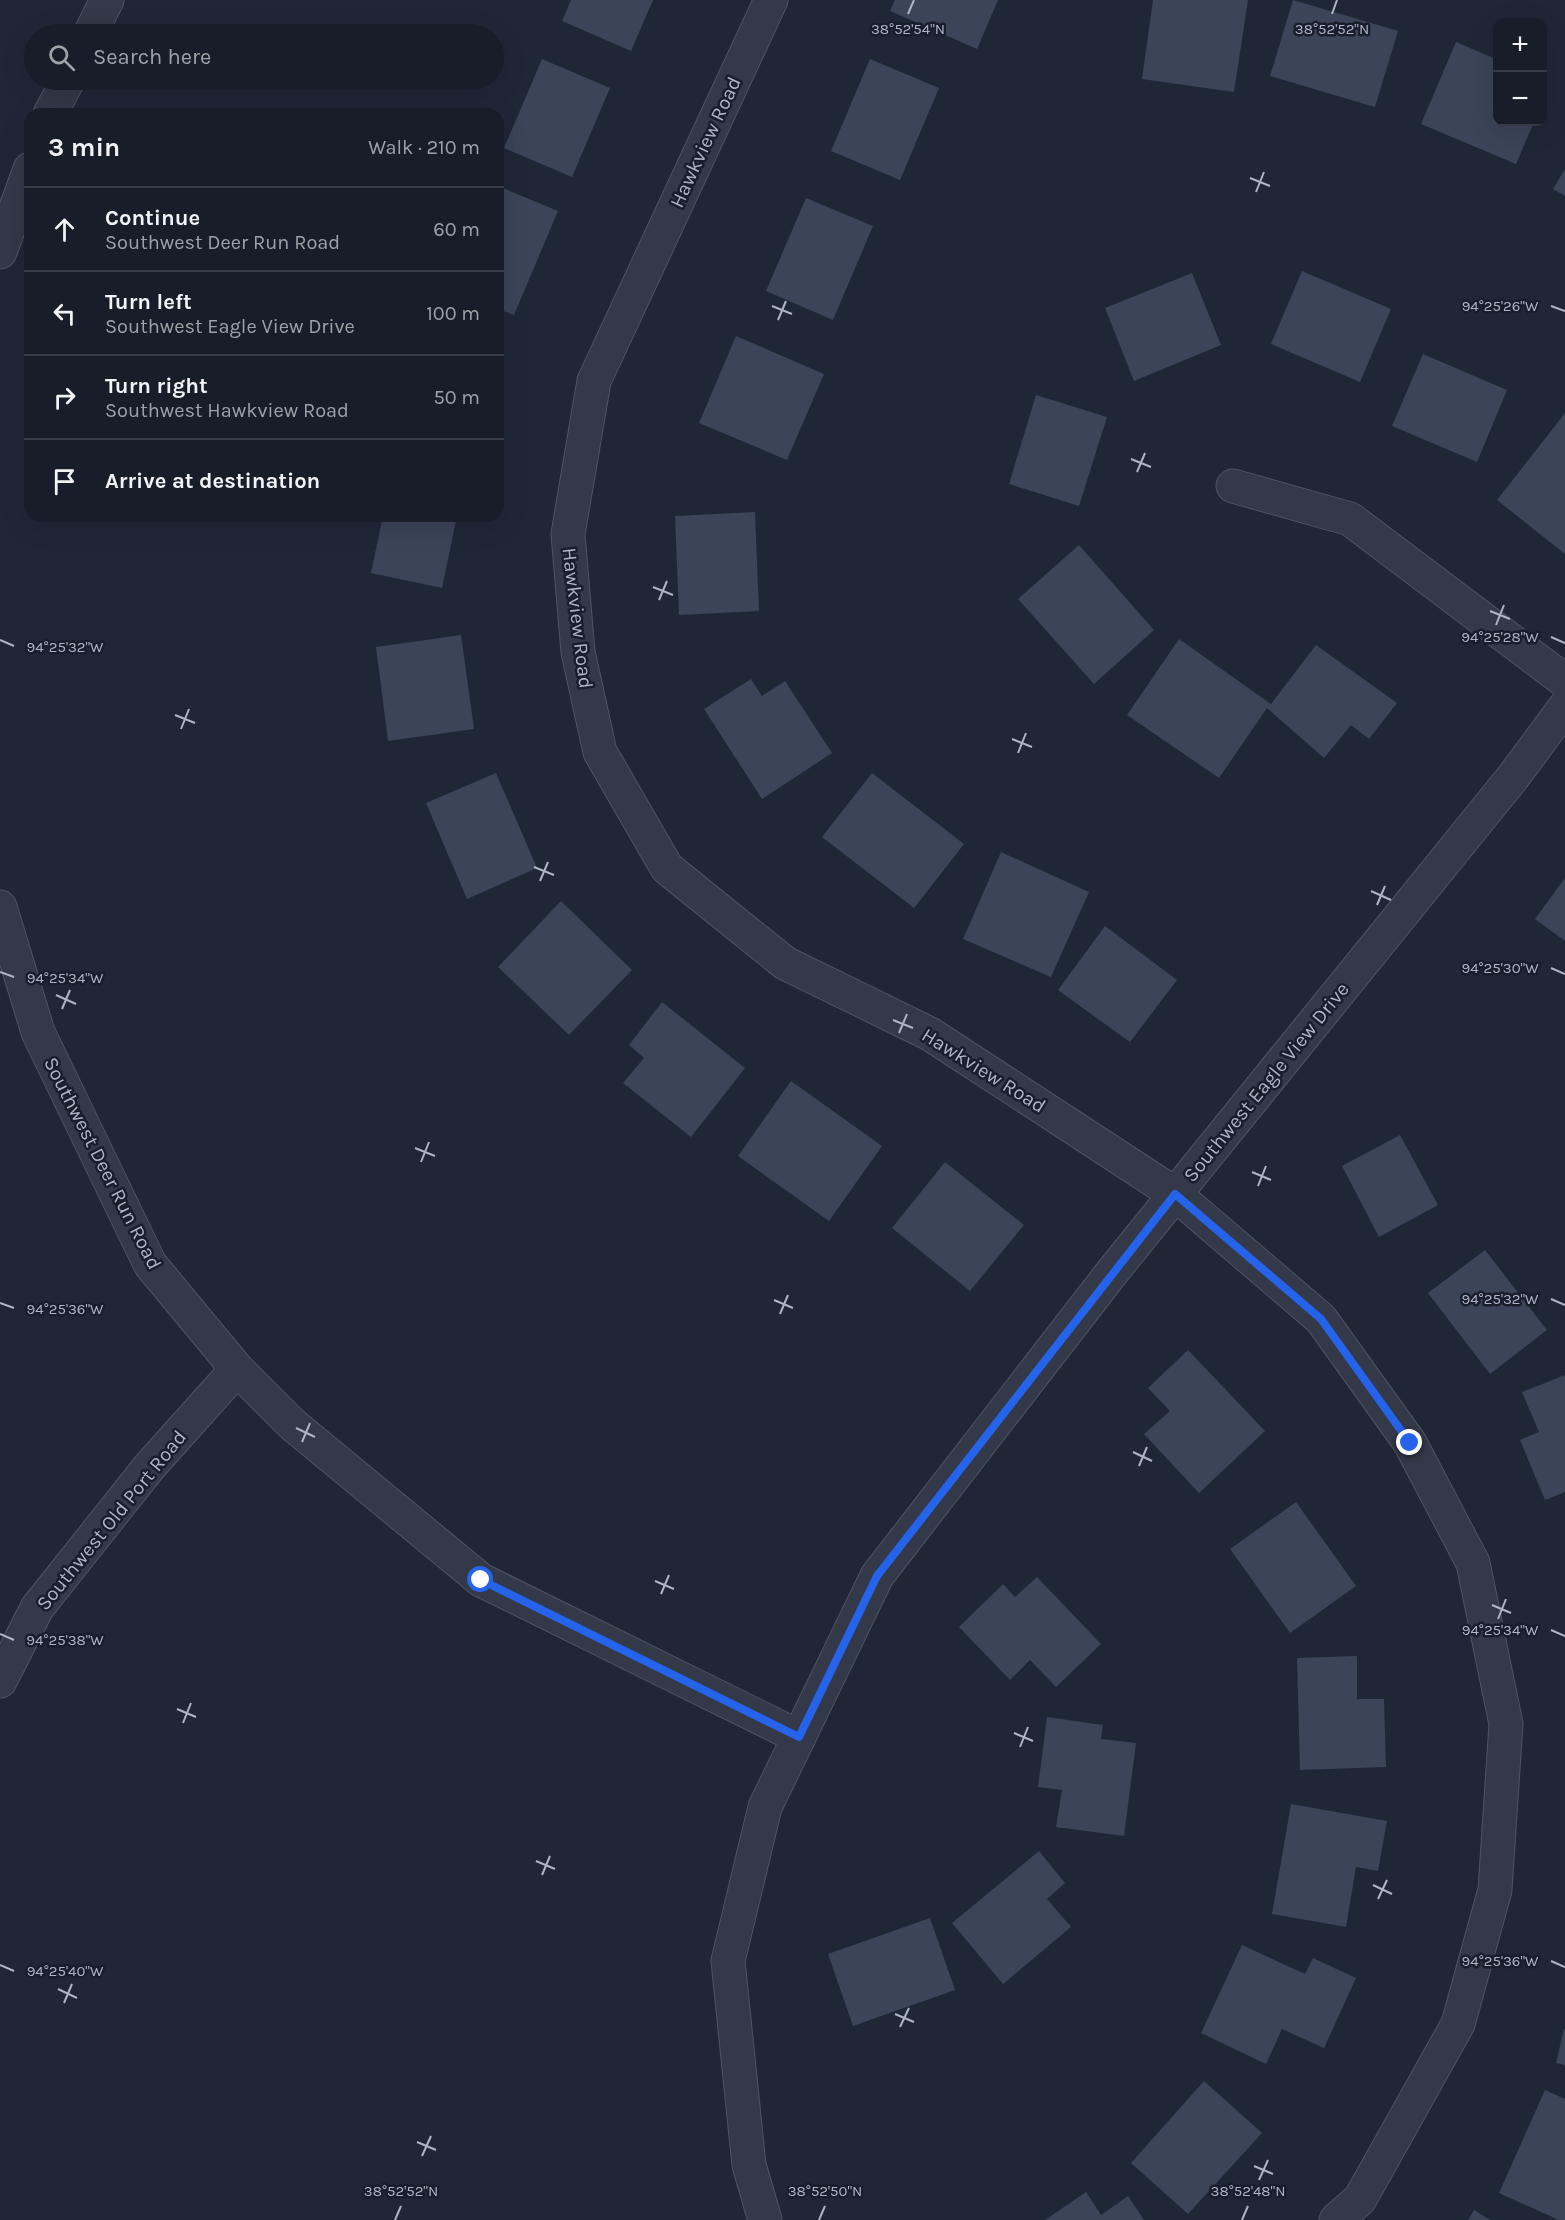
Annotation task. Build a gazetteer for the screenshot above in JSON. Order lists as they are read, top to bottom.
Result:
{
  "streets": {
    "street": [
      "Hawkview Road",
      "Southwest Eagle View Drive",
      "Southwest Deer Run Road",
      "Southwest Old Port Road"
    ]
  },
  "crossings": [
    ["Hawkview Road", "Southwest Eagle View Drive"],
    ["Southwest Eagle View Drive", "Southwest Deer Run Road"],
    ["Southwest Deer Run Road", "Southwest Old Port Road"]
  ],
  "page": {
    "map_buttons": ["+", "−"],
    "search": "Search here",
    "heading": ["3 min", "Walk · 210 m"],
    "list": [
      ["Continue", "Southwest Deer Run Road", "60 m"],
      ["Turn left", "Southwest Eagle View Drive", "100 m"],
      ["Turn right", "Southwest Hawkview Road", "50 m"],
      "Arrive at destination"
    ]
  },
  "coordinates": [
    "38°52'54\"N",
    "38°52'52\"N",
    "94°25'26\"W",
    "94°25'28\"W",
    "94°25'32\"W",
    "94°25'30\"W",
    "94°25'34\"W",
    "94°25'36\"W",
    "94°25'38\"W",
    "94°25'40\"W",
    "38°52'50\"N",
    "38°52'48\"N"
  ]
}
